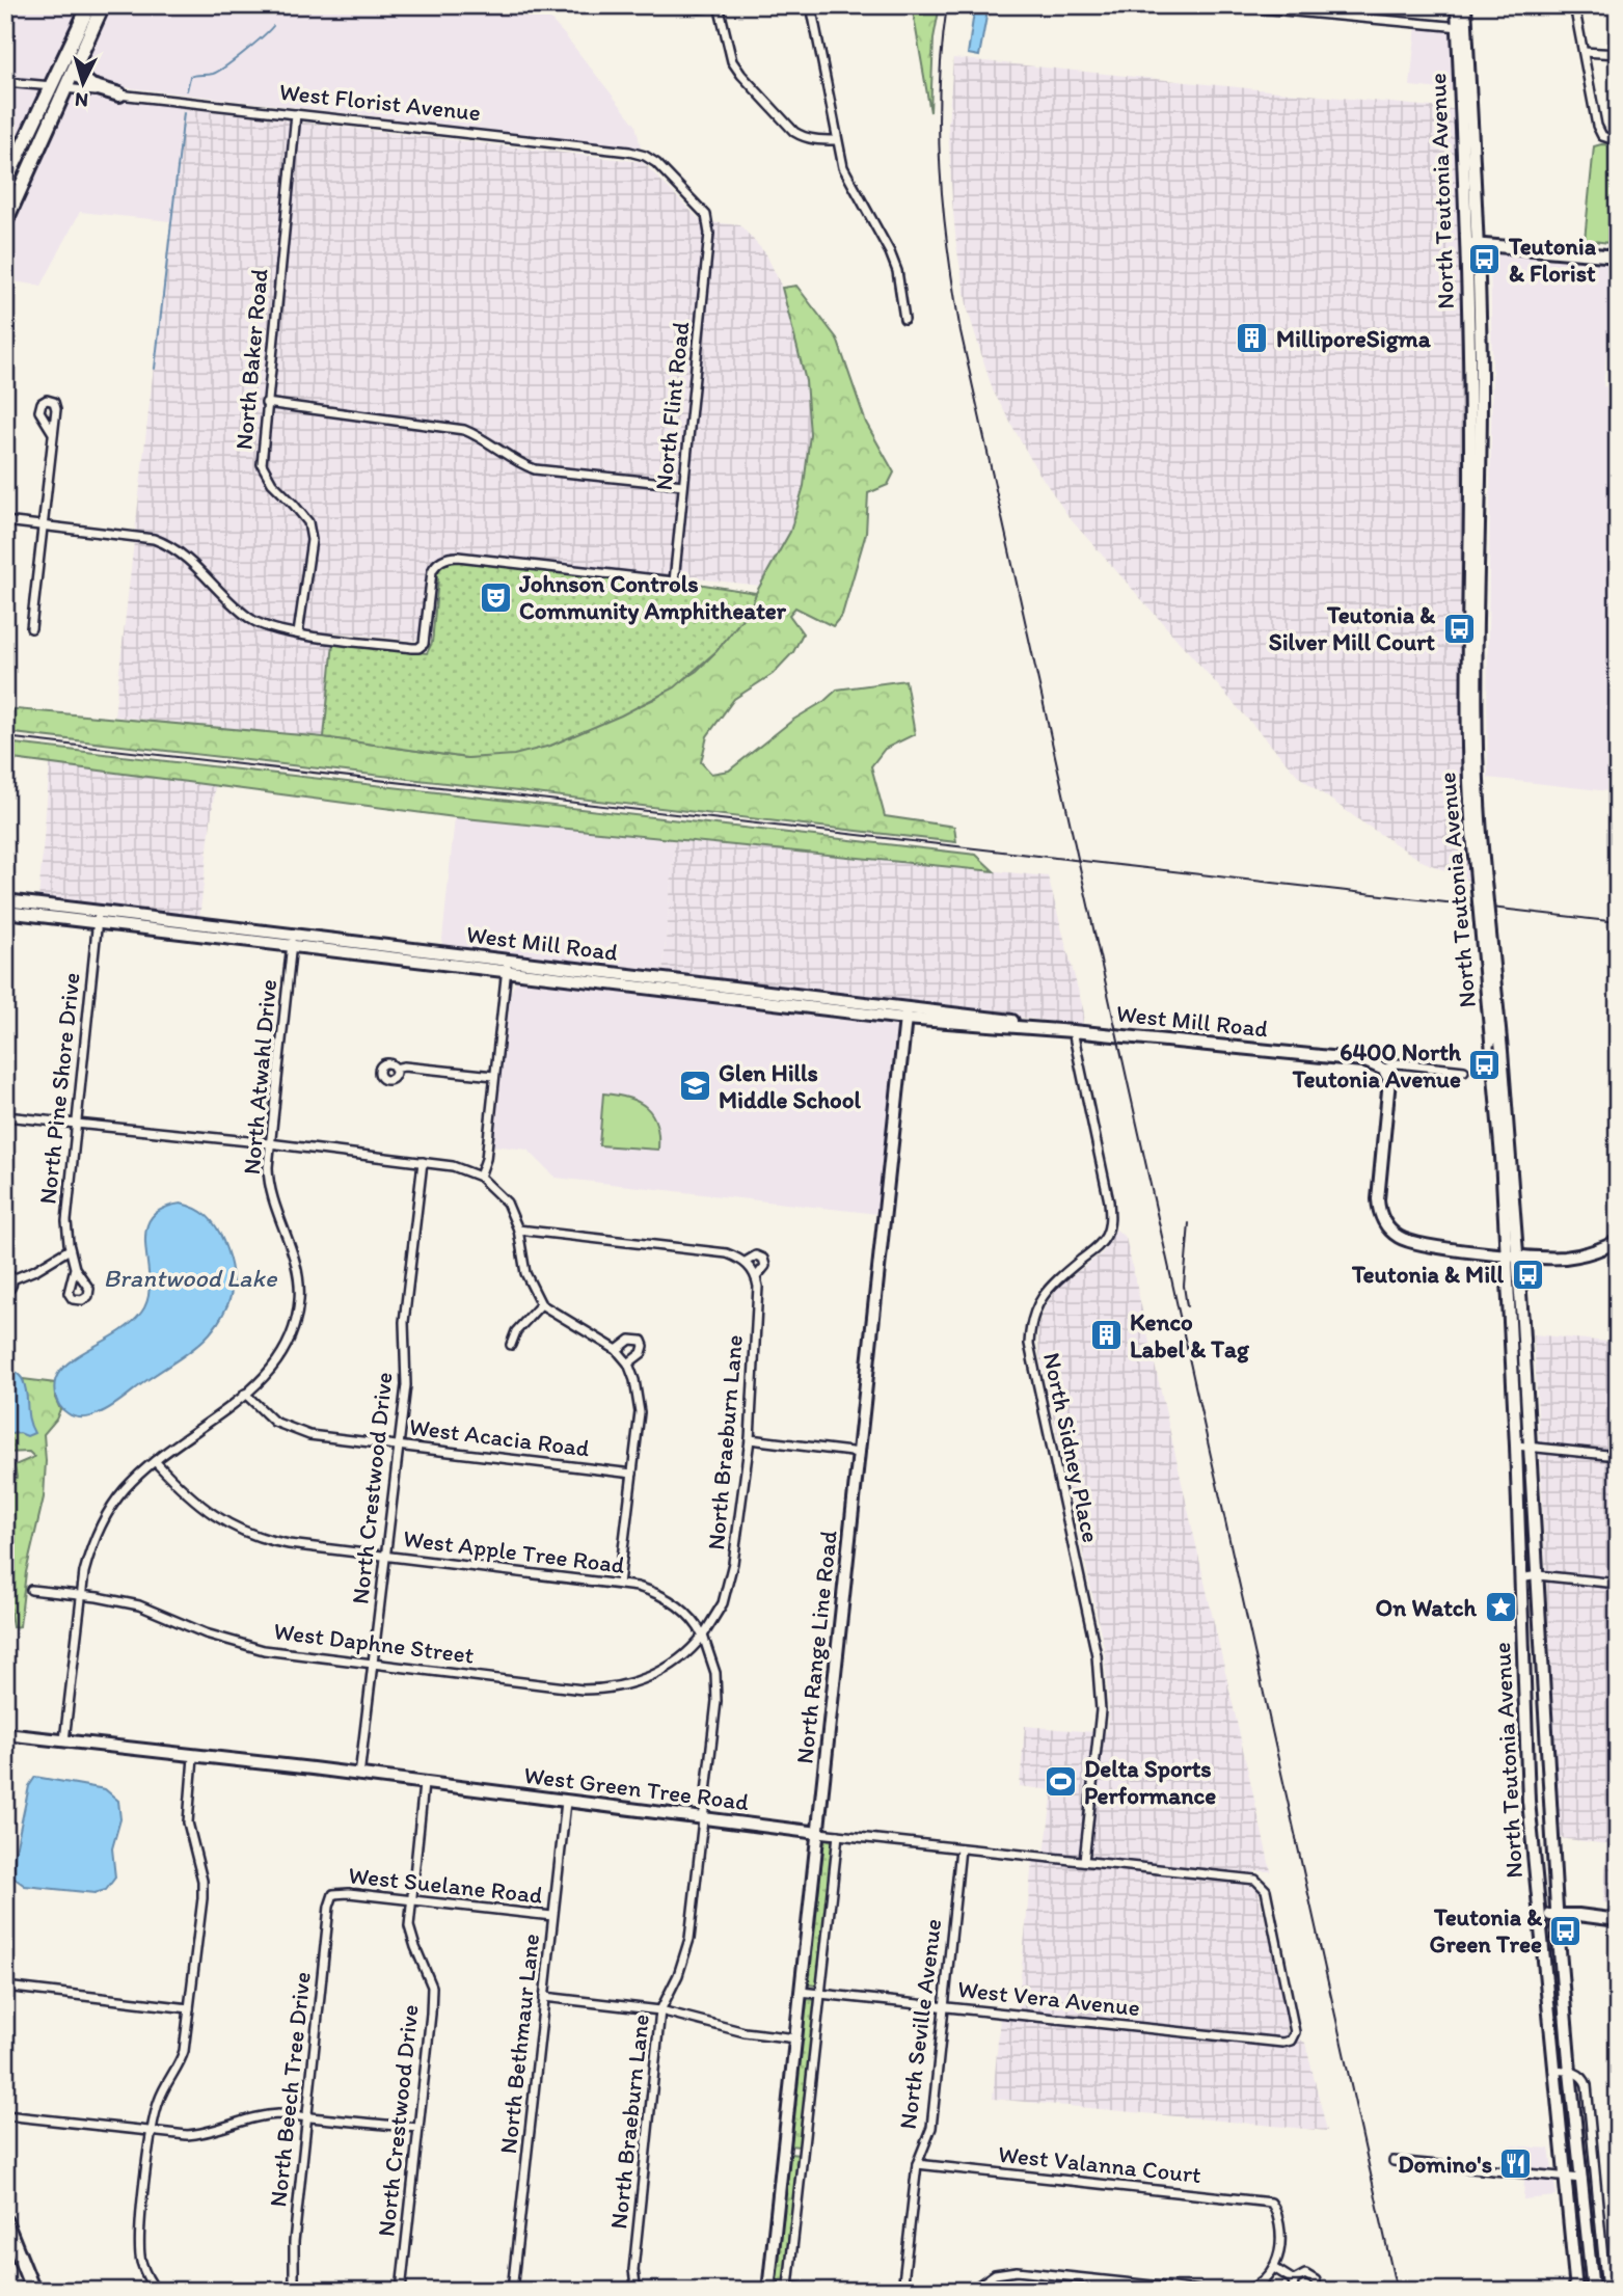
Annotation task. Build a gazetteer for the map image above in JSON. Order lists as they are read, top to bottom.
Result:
{
  "streets": {
    "main road": [
      "North Teutonia Avenue",
      "West Mill Road",
      "North Range Line Road",
      "West Green Tree Road"
    ],
    "street": [
      "West Florist Avenue",
      "North Baker Road",
      "North Flint Road",
      "North Atwahl Drive",
      "North Pine Shore Drive",
      "West Acacia Road",
      "North Braeburn Lane",
      "North Sidney Place",
      "North Crestwood Drive",
      "West Apple Tree Road",
      "West Daphne Street",
      "West Suelane Road",
      "West Vera Avenue",
      "North Seville Avenue",
      "North Bethmaur Lane",
      "North Beech Tree Drive",
      "West Valanna Court"
    ]
  },
  "crossings": [
    ["West Florist Avenue", "North Baker Road"],
    ["West Florist Avenue", "North Flint Road"],
    ["North Baker Road", "North Flint Road"],
    ["West Mill Road", "North Atwahl Drive"],
    ["West Mill Road", "North Pine Shore Drive"],
    ["West Mill Road", "North Sidney Place"],
    ["West Mill Road", "North Range Line Road"],
    ["North Atwahl Drive", "West Acacia Road"],
    ["North Atwahl Drive", "West Apple Tree Road"],
    ["North Atwahl Drive", "West Daphne Street"],
    ["North Atwahl Drive", "West Green Tree Road"],
    ["West Acacia Road", "North Crestwood Drive"],
    ["North Braeburn Lane", "West Apple Tree Road"],
    ["North Braeburn Lane", "West Daphne Street"],
    ["North Braeburn Lane", "West Green Tree Road"],
    ["North Sidney Place", "West Green Tree Road"],
    ["North Crestwood Drive", "West Apple Tree Road"],
    ["North Crestwood Drive", "West Daphne Street"],
    ["North Crestwood Drive", "West Green Tree Road"],
    ["North Crestwood Drive", "West Suelane Road"],
    ["West Apple Tree Road", "West Daphne Street"],
    ["North Range Line Road", "West Green Tree Road"],
    ["North Range Line Road", "West Vera Avenue"],
    ["West Green Tree Road", "West Vera Avenue"],
    ["West Green Tree Road", "North Seville Avenue"],
    ["West Green Tree Road", "North Bethmaur Lane"],
    ["West Suelane Road", "North Bethmaur Lane"],
    ["West Suelane Road", "North Beech Tree Drive"],
    ["West Vera Avenue", "North Seville Avenue"],
    ["North Seville Avenue", "West Valanna Court"]
  ],
  "water": ["Brantwood Lake"],
  "places": {
    "bus stop": [
      "Teutonia & Florist",
      "Teutonia & Silver Mill Court",
      "6400 North Teutonia Avenue",
      "Teutonia & Mill",
      "Teutonia & Green Tree"
    ],
    "building": ["MilliporeSigma", "Kenco Label & Tag"],
    "theatre": ["Johnson Controls Community Amphitheater"],
    "school or university": ["Glen Hills Middle School"],
    "place": ["On Watch"],
    "sports": ["Delta Sports Performance"],
    "restaurant": ["Domino's"]
  },
  "north": "bottom"
}
